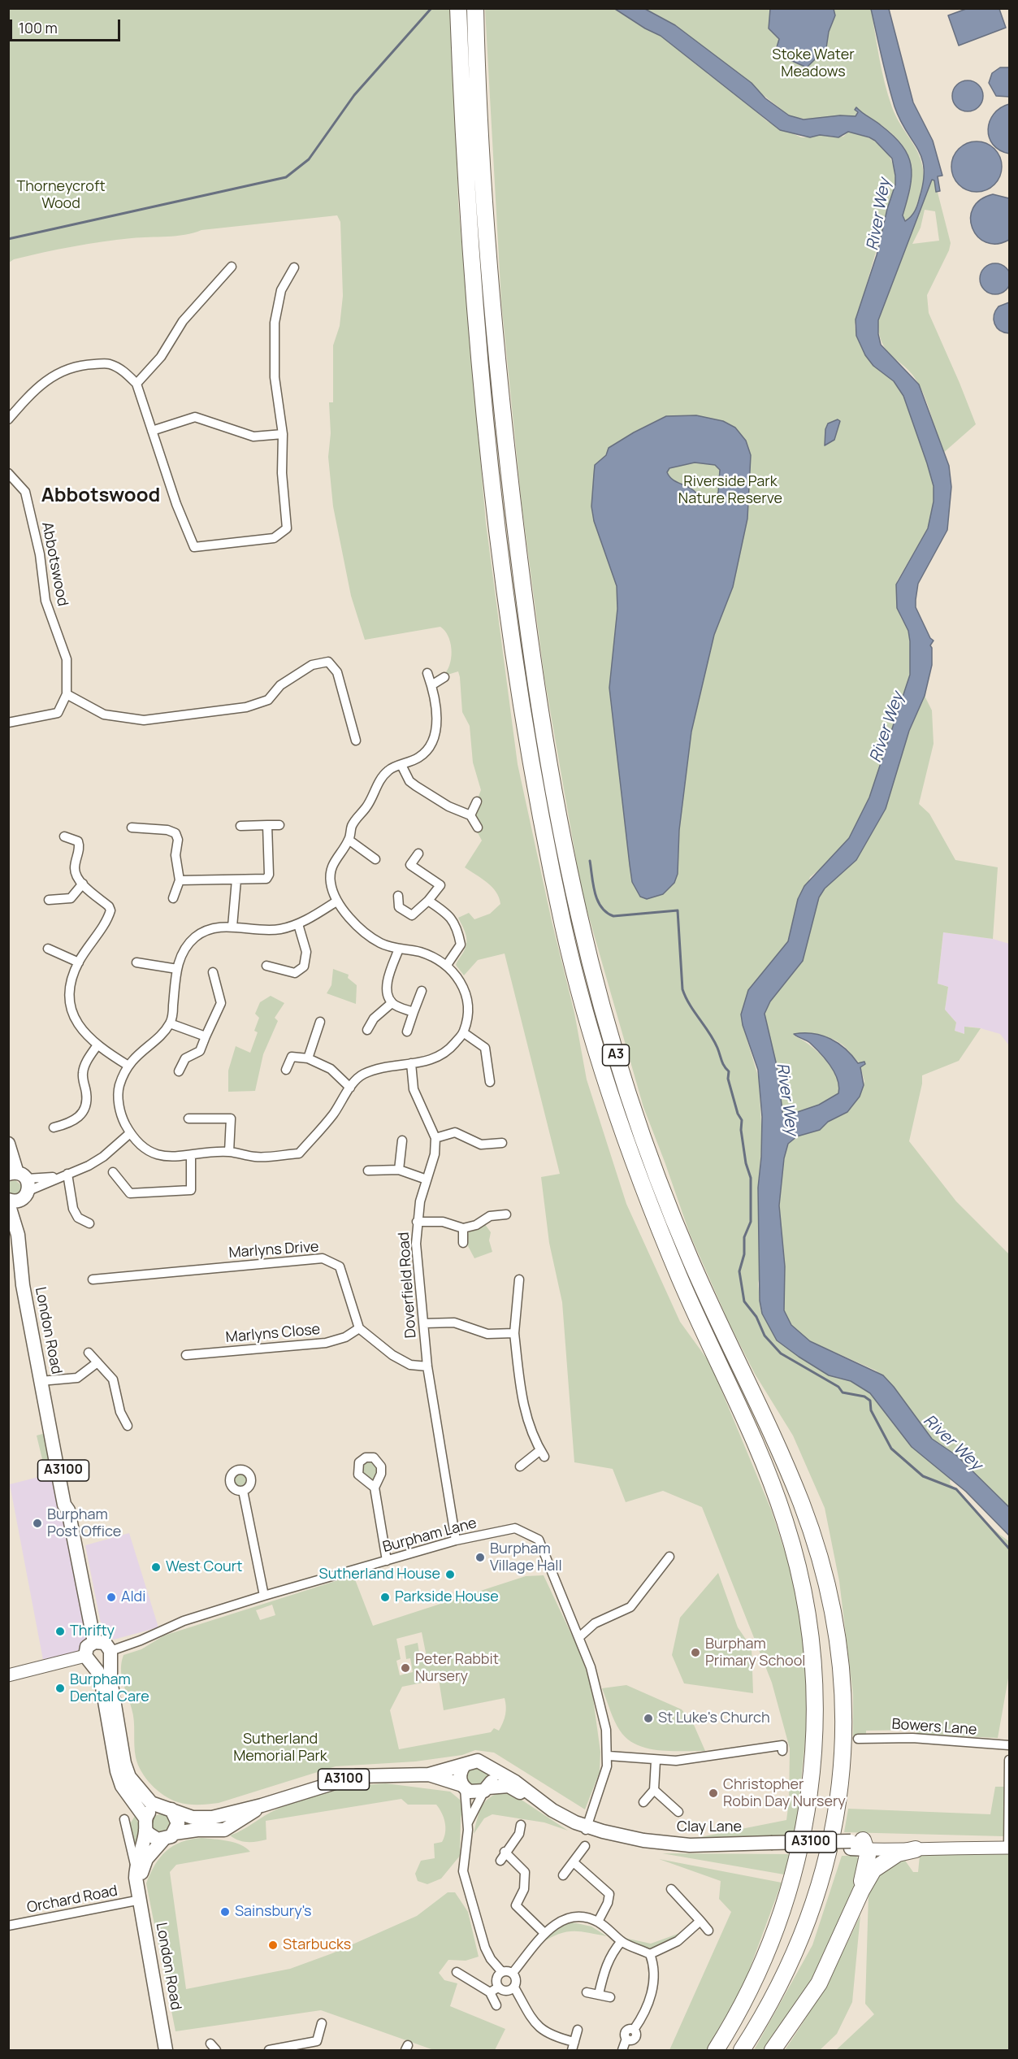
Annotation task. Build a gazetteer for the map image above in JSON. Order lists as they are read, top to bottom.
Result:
{
  "streets": {
    "highway": ["A3"],
    "main road": ["London Road", "A3100", "Clay Lane"],
    "street": [
      "Abbotswood",
      "Marlyns Drive",
      "Doverfield Road",
      "Marlyns Close",
      "Burpham Lane",
      "Bowers Lane",
      "Orchard Road"
    ]
  },
  "crossings": [
    ["Marlyns Drive", "Marlyns Close"],
    ["London Road", "Burpham Lane"],
    ["London Road", "Clay Lane"],
    ["London Road", "Orchard Road"],
    ["Burpham Lane", "Clay Lane"]
  ],
  "districts": ["Abbotswood"],
  "water": ["River Wey"],
  "parks": [
    "Stoke Water Meadows",
    "Thorneycroft Wood",
    "Riverside Park Nature Reserve",
    "Sutherland Memorial Park"
  ],
  "places": [
    "Burpham Post Office",
    "Burpham Village Hall",
    "West Court",
    "Sutherland House",
    "Aldi",
    "Parkside House",
    "Thrifty",
    "Burpham Primary School",
    "Peter Rabbit Nursery",
    "Burpham Dental Care",
    "St Luke's Church",
    "Christopher Robin Day Nursery",
    "Sainsbury's",
    "Starbucks"
  ],
  "scale_bar": "100 m"
}
